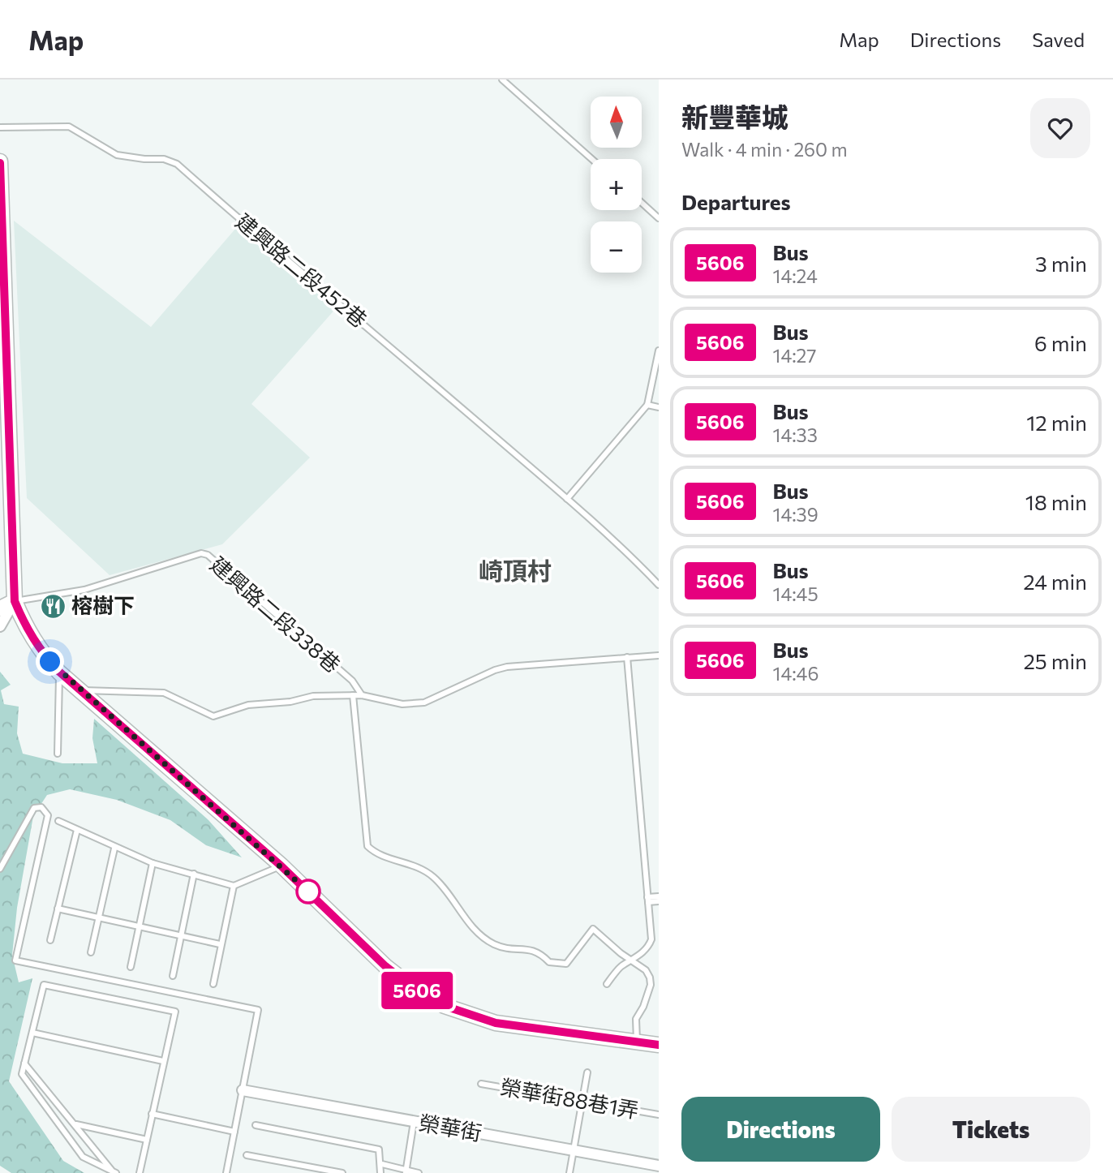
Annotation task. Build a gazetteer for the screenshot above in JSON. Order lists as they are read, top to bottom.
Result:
{
  "streets": {
    "street": ["榮華街"],
    "lane": ["建興路二段452巷", "建興路二段338巷", "榮華街88巷1弄"]
  },
  "districts": ["崎頂村"],
  "places": {
    "restaurant": ["榕樹下"]
  },
  "lines": ["bus line 5606"],
  "north": "top",
  "page": {
    "header": "Map",
    "nav": ["Map", "Directions", "Saved"],
    "on_map": "5606",
    "heading": [
      ["新豐華城", "Walk · 4 min · 260 m"],
      "Departures"
    ],
    "map_buttons": ["+", "−"],
    "list": [
      {
        "mark": "5606",
        "name": "Bus",
        "note": "14:24",
        "value": "3 min"
      },
      {
        "mark": "5606",
        "name": "Bus",
        "note": "14:27",
        "value": "6 min"
      },
      {
        "mark": "5606",
        "name": "Bus",
        "note": "14:33",
        "value": "12 min"
      },
      {
        "mark": "5606",
        "name": "Bus",
        "note": "14:39",
        "value": "18 min"
      },
      {
        "mark": "5606",
        "name": "Bus",
        "note": "14:45",
        "value": "24 min"
      },
      {
        "mark": "5606",
        "name": "Bus",
        "note": "14:46",
        "value": "25 min"
      }
    ],
    "buttons": ["Directions", "Tickets"]
  }
}
